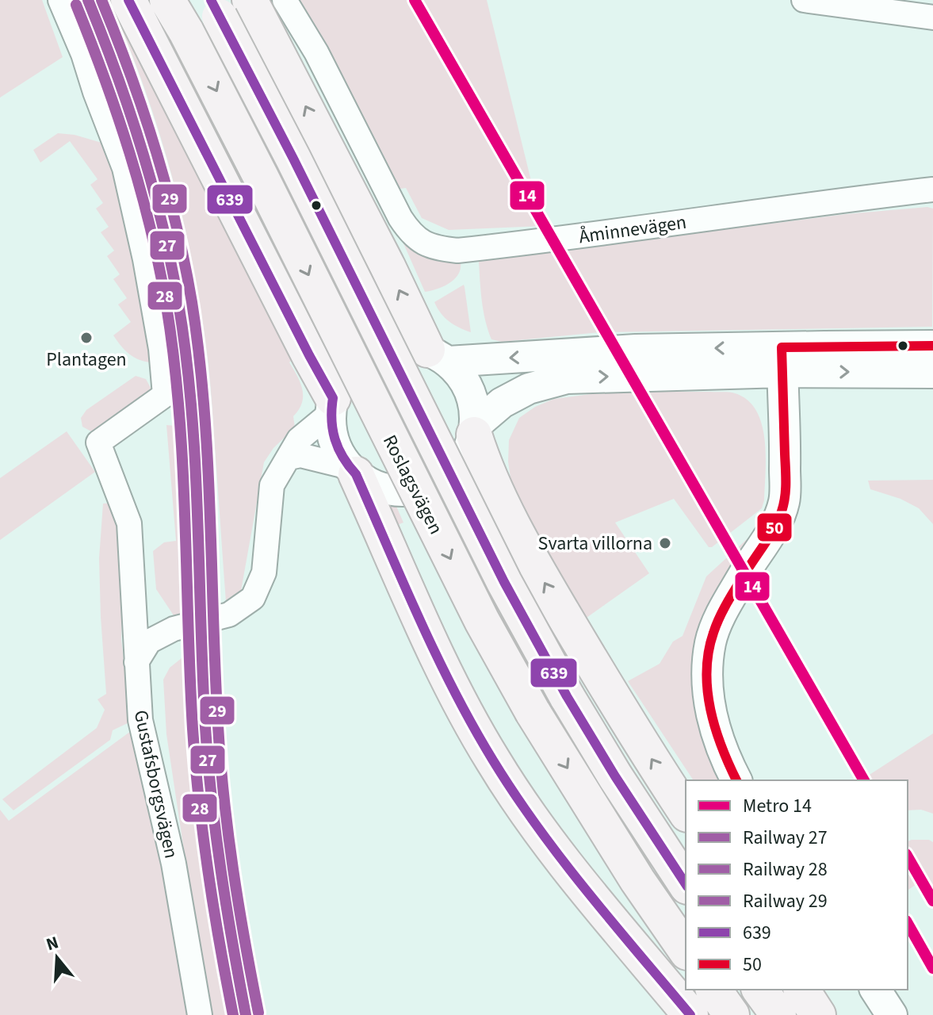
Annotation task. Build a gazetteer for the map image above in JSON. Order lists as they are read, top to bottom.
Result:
{
  "streets": {
    "main road": ["Roslagsvägen"],
    "street": ["Åminnevägen", "Gustafsborgsvägen"]
  },
  "places": ["Plantagen", "Svarta villorna"],
  "lines": [
    "metro line 14",
    "rail line 27",
    "rail line 29",
    "transit line 639",
    "rail line 28",
    "transit line 50"
  ],
  "legend": [
    "Metro 14",
    "Railway 27",
    "Railway 28",
    "Railway 29",
    "639",
    "50"
  ],
  "north": "top"
}
